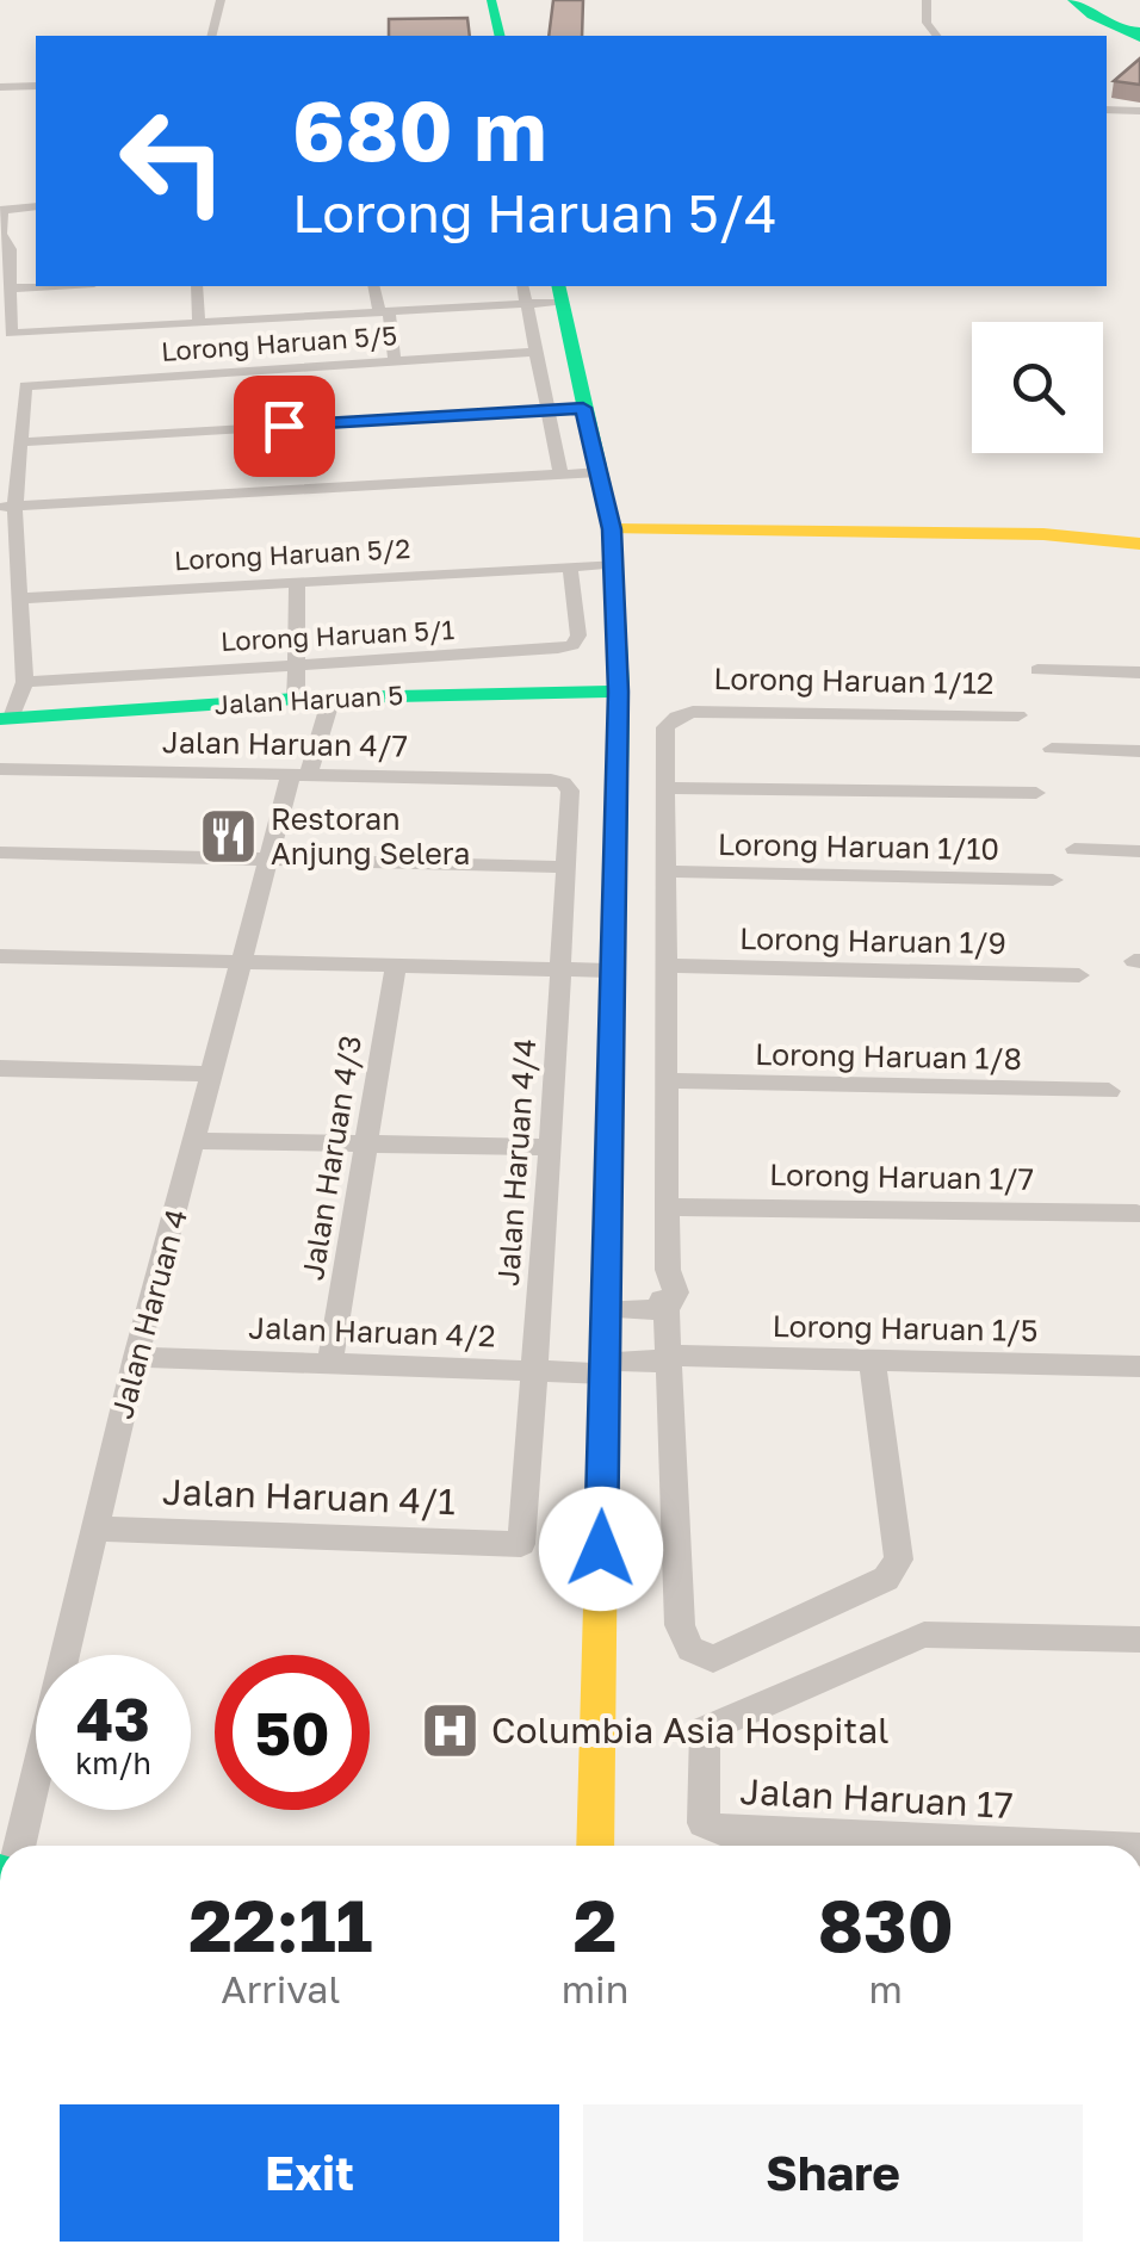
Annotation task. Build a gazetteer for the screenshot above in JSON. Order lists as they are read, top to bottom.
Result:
{
  "streets": {
    "main road": ["Jalan Haruan 5"],
    "street": [
      "Lorong Haruan 5/5",
      "Lorong Haruan 5/2",
      "Lorong Haruan 5/1",
      "Lorong Haruan 1/12",
      "Jalan Haruan 4/7",
      "Lorong Haruan 1/10",
      "Lorong Haruan 1/9",
      "Lorong Haruan 1/8",
      "Jalan Haruan 4/3",
      "Jalan Haruan 4/4",
      "Lorong Haruan 1/7",
      "Jalan Haruan 4",
      "Lorong Haruan 1/5",
      "Jalan Haruan 4/2",
      "Jalan Haruan 4/1",
      "Jalan Haruan 17"
    ]
  },
  "crossings": [
    ["Lorong Haruan 5/2", "Lorong Haruan 5/1"],
    ["Lorong Haruan 1/12", "Lorong Haruan 1/10"],
    ["Lorong Haruan 1/12", "Lorong Haruan 1/9"],
    ["Lorong Haruan 1/12", "Lorong Haruan 1/8"],
    ["Lorong Haruan 1/12", "Lorong Haruan 1/7"],
    ["Jalan Haruan 5", "Jalan Haruan 4"],
    ["Jalan Haruan 4/7", "Jalan Haruan 4/4"],
    ["Jalan Haruan 4/7", "Jalan Haruan 4"],
    ["Jalan Haruan 4/3", "Jalan Haruan 4/2"],
    ["Jalan Haruan 4/4", "Jalan Haruan 4/2"],
    ["Jalan Haruan 4/4", "Jalan Haruan 4/1"],
    ["Jalan Haruan 4", "Jalan Haruan 4/2"],
    ["Jalan Haruan 4", "Jalan Haruan 4/1"],
    ["Lorong Haruan 1/5", "Jalan Haruan 4/2"]
  ],
  "places": {
    "restaurant": ["Restoran Anjung Selera"],
    "hospital": ["Columbia Asia Hospital"]
  },
  "page": {
    "turn": ["680 m", "Lorong Haruan 5/4"],
    "speed": "43 km/h",
    "limit": "50",
    "eta": [
      "22:11",
      "Arrival",
      "2",
      "min",
      "830",
      "m"
    ],
    "buttons": ["Exit", "Share"]
  }
}
